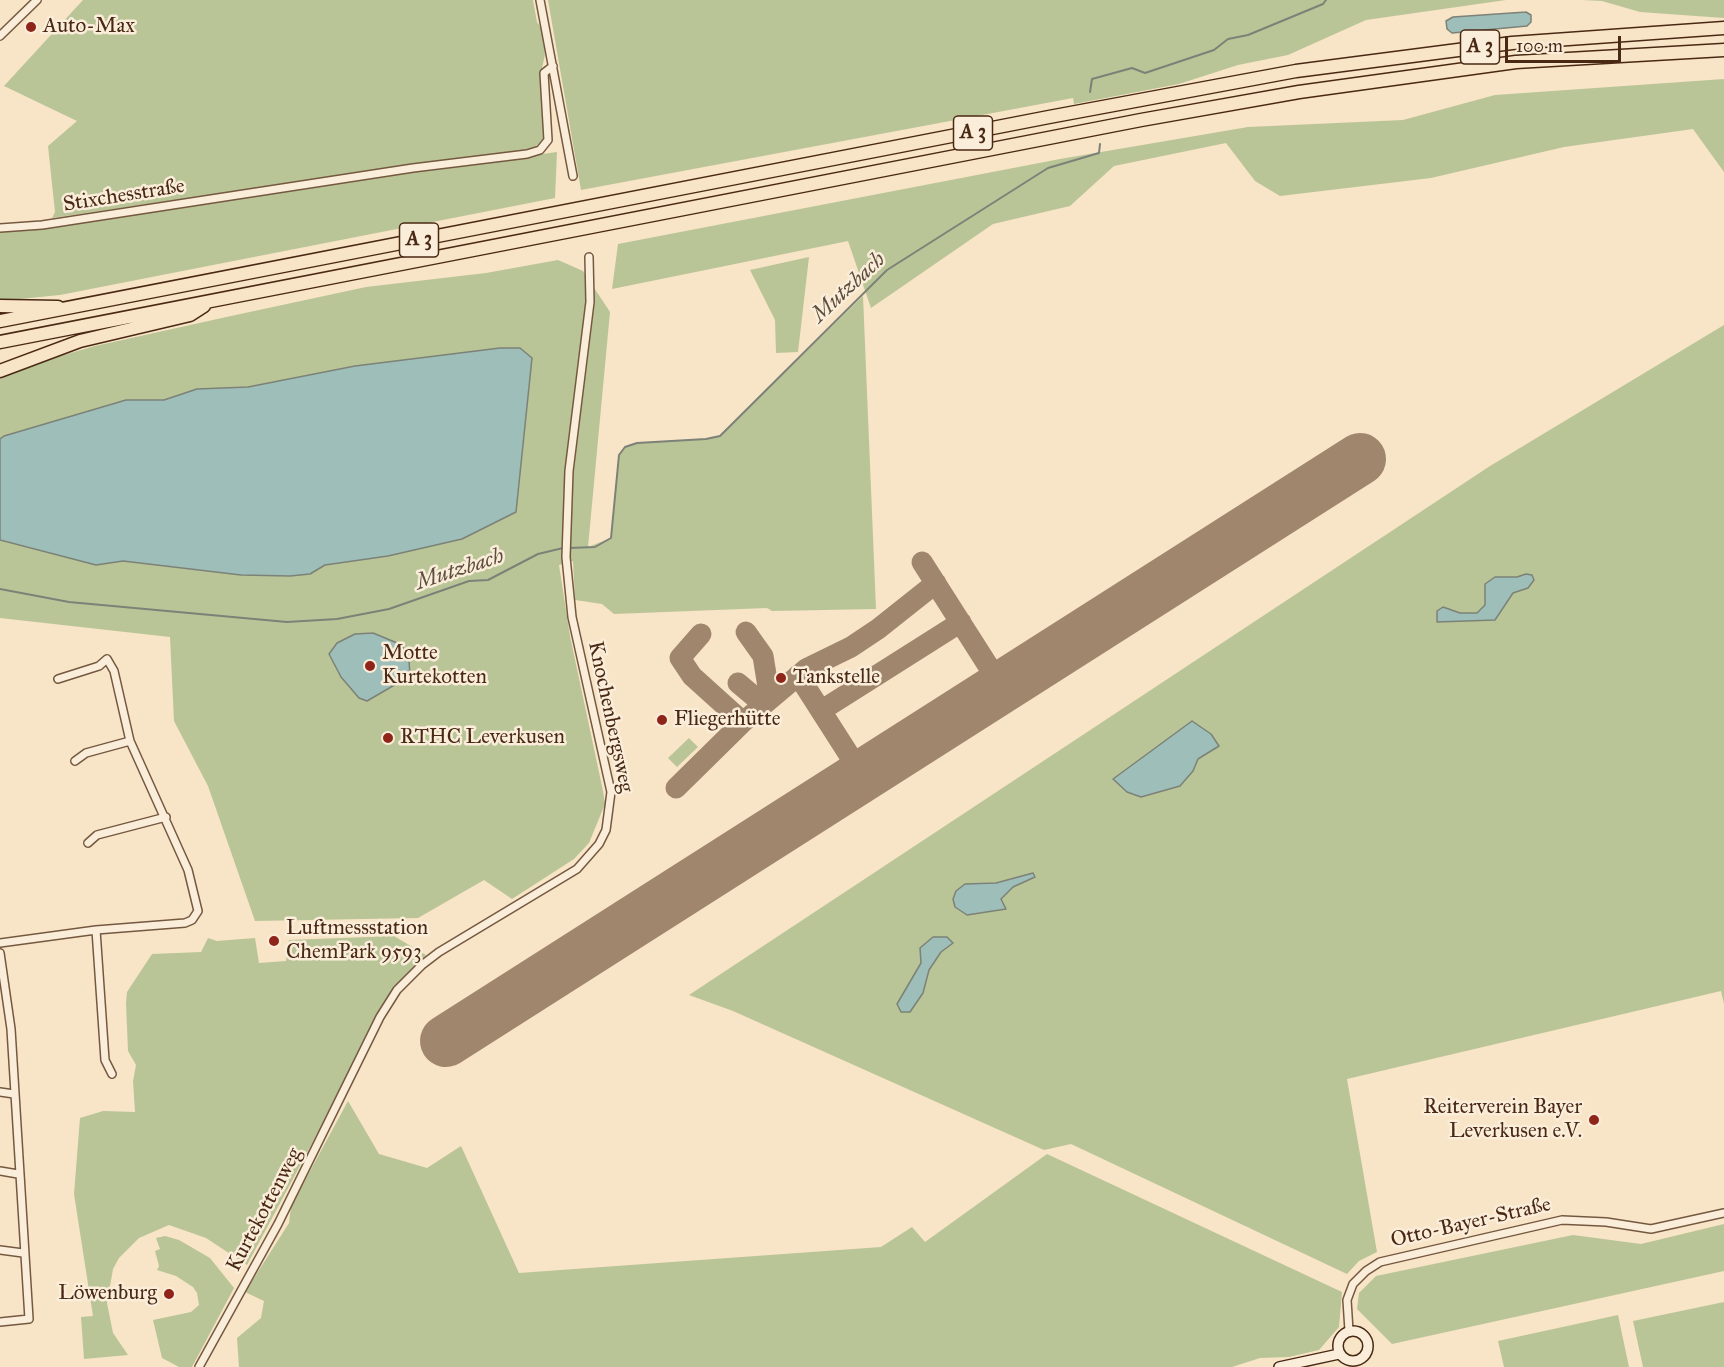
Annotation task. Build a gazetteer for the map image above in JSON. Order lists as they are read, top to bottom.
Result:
{
  "streets": {
    "highway": ["A 3"],
    "street": [
      "Stixchesstraße",
      "Knochenbergsweg",
      "Kurtekottenweg",
      "Otto-Bayer-Straße"
    ]
  },
  "crossings": [
    ["Knochenbergsweg", "Kurtekottenweg"]
  ],
  "water": ["Mutzbach"],
  "places": [
    "Auto-Max",
    "Motte Kurtekotten",
    "Tankstelle",
    "Fliegerhütte",
    "RTHC Leverkusen",
    "Luftmessstation ChemPark 9593",
    "Reiterverein Bayer Leverkusen e.V.",
    "Löwenburg"
  ],
  "scale_bar": "100 m"
}
